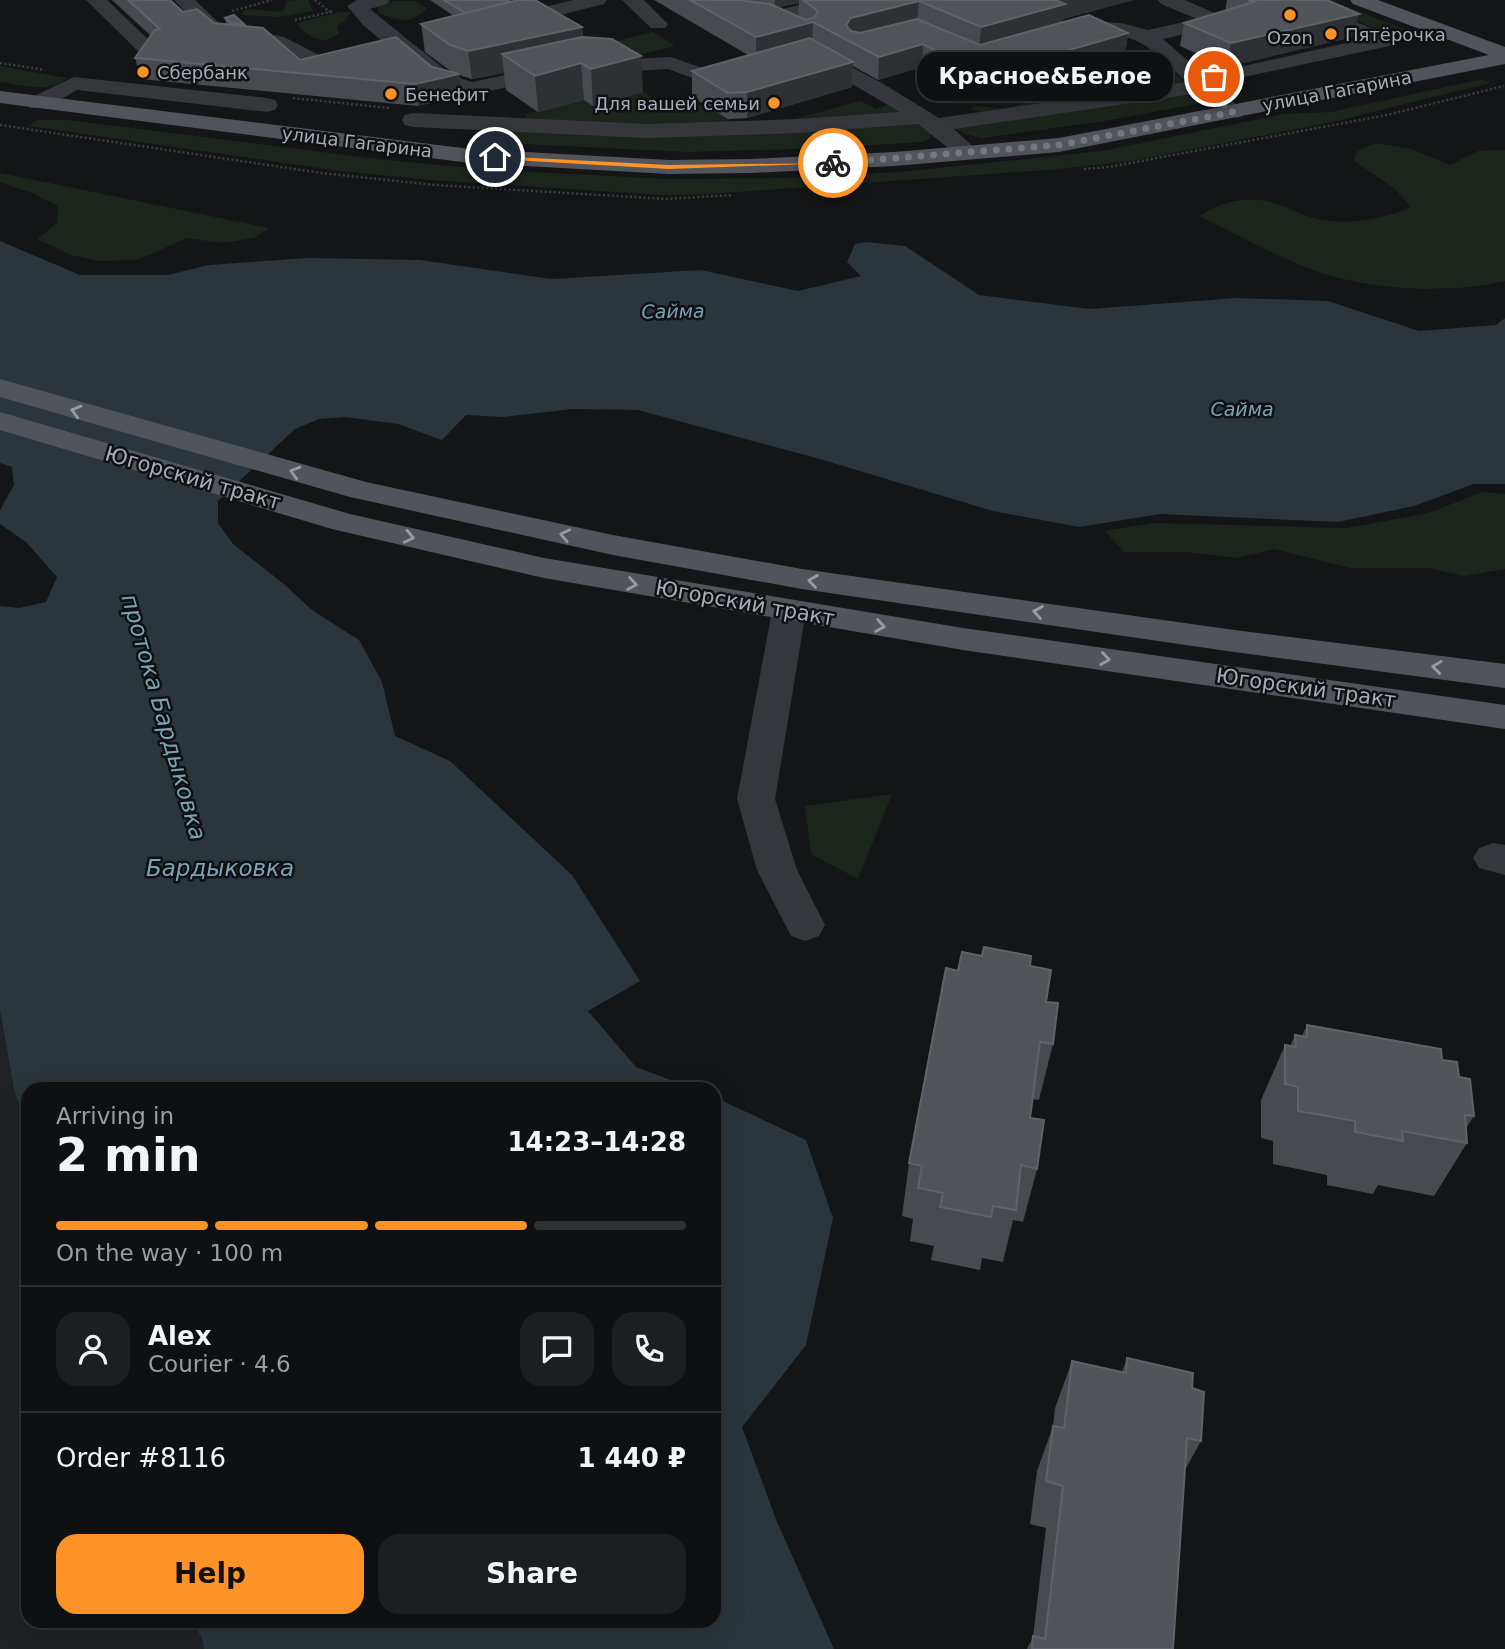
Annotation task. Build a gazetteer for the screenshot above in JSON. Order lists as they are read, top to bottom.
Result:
{
  "streets": {
    "main road": ["улица Гагарина", "Югорский тракт"]
  },
  "water": ["Сайма", "протока Бардыковка", "Бардыковка"],
  "places": [
    "Ozon",
    "Пятёрочка",
    "Сбербанк",
    "Красное&Белое",
    "Бенефит",
    "Для вашей семьи"
  ],
  "page": {
    "bubble": "Красное&Белое",
    "heading": ["2 min", "Arriving in", "14:23–14:28"],
    "panel": [
      "Alex",
      "Courier · 4.6",
      "Order #8116",
      "1 440 ₽"
    ],
    "bar": "On the way · 100 m",
    "buttons": ["Help", "Share"]
  }
}
